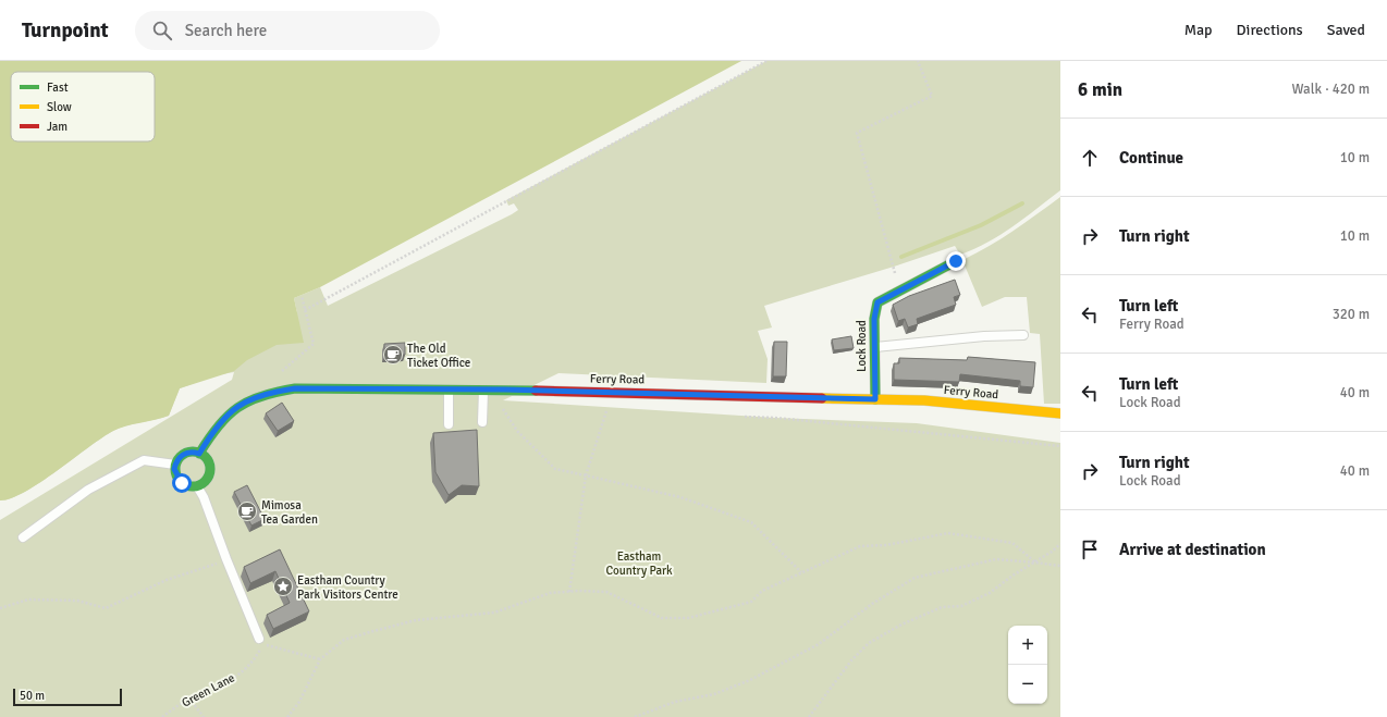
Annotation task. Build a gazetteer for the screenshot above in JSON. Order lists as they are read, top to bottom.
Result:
{
  "streets": {
    "street": ["Lock Road", "Ferry Road"],
    "path": ["Green Lane"]
  },
  "crossings": [
    ["Lock Road", "Ferry Road"]
  ],
  "parks": ["Eastham Country Park"],
  "places": {
    "cafe": ["The Old Ticket Office", "Mimosa Tea Garden"],
    "place": ["Eastham Country Park Visitors Centre"]
  },
  "legend": ["Fast", "Slow", "Jam"],
  "scale_bar": "50 m",
  "page": {
    "header": "Turnpoint",
    "search": "Search here",
    "nav": ["Map", "Directions", "Saved"],
    "heading": ["6 min", "Walk · 420 m"],
    "list": [
      ["Continue", "10 m"],
      ["Turn right", "10 m"],
      ["Turn left", "Ferry Road", "320 m"],
      ["Turn left", "Lock Road", "40 m"],
      ["Turn right", "Lock Road", "40 m"],
      "Arrive at destination"
    ],
    "map_buttons": ["+", "−"],
    "scale": "50 m"
  }
}
